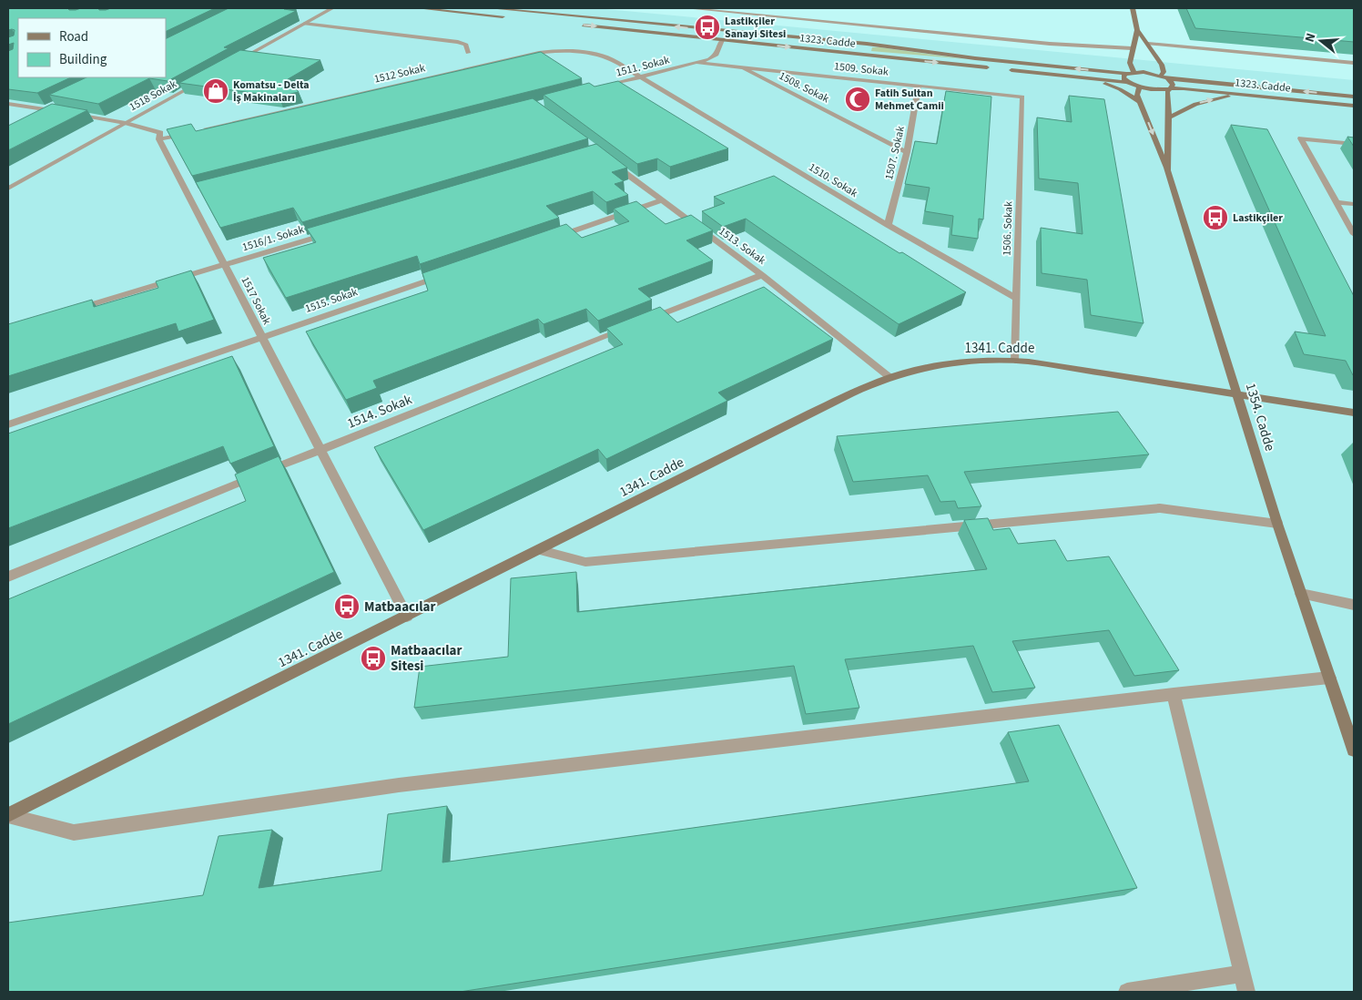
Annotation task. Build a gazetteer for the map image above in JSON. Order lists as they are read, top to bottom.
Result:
{
  "streets": {
    "main road": ["1323. Cadde", "1341. Cadde", "1354. Cadde"],
    "street": [
      "1511. Sokak",
      "1509. Sokak",
      "1512 Sokak",
      "1508. Sokak",
      "1518 Sokak",
      "1507. Sokak",
      "1510. Sokak",
      "1506. Sokak",
      "1516/1. Sokak",
      "1513. Sokak",
      "1517 Sokak",
      "1515. Sokak",
      "1514. Sokak"
    ]
  },
  "crossings": [
    ["1323. Cadde", "1511. Sokak"],
    ["1323. Cadde", "1354. Cadde"],
    ["1511. Sokak", "1509. Sokak"],
    ["1511. Sokak", "1512 Sokak"],
    ["1511. Sokak", "1510. Sokak"],
    ["1509. Sokak", "1508. Sokak"],
    ["1509. Sokak", "1507. Sokak"],
    ["1509. Sokak", "1506. Sokak"],
    ["1512 Sokak", "1510. Sokak"],
    ["1508. Sokak", "1507. Sokak"],
    ["1518 Sokak", "1517 Sokak"],
    ["1507. Sokak", "1510. Sokak"],
    ["1510. Sokak", "1506. Sokak"],
    ["1506. Sokak", "1341. Cadde"],
    ["1516/1. Sokak", "1517 Sokak"],
    ["1513. Sokak", "1341. Cadde"],
    ["1517 Sokak", "1515. Sokak"],
    ["1517 Sokak", "1341. Cadde"],
    ["1517 Sokak", "1514. Sokak"],
    ["1341. Cadde", "1354. Cadde"]
  ],
  "places": {
    "bus stop": [
      "Lastikçiler Sanayi Sitesi",
      "Lastikçiler",
      "Matbaacılar",
      "Matbaacılar Sitesi"
    ],
    "shop": ["Komatsu - Delta İş Makinaları"],
    "mosque": ["Fatih Sultan Mehmet Camii"]
  },
  "legend": ["Road", "Building"],
  "north": "left"
}
